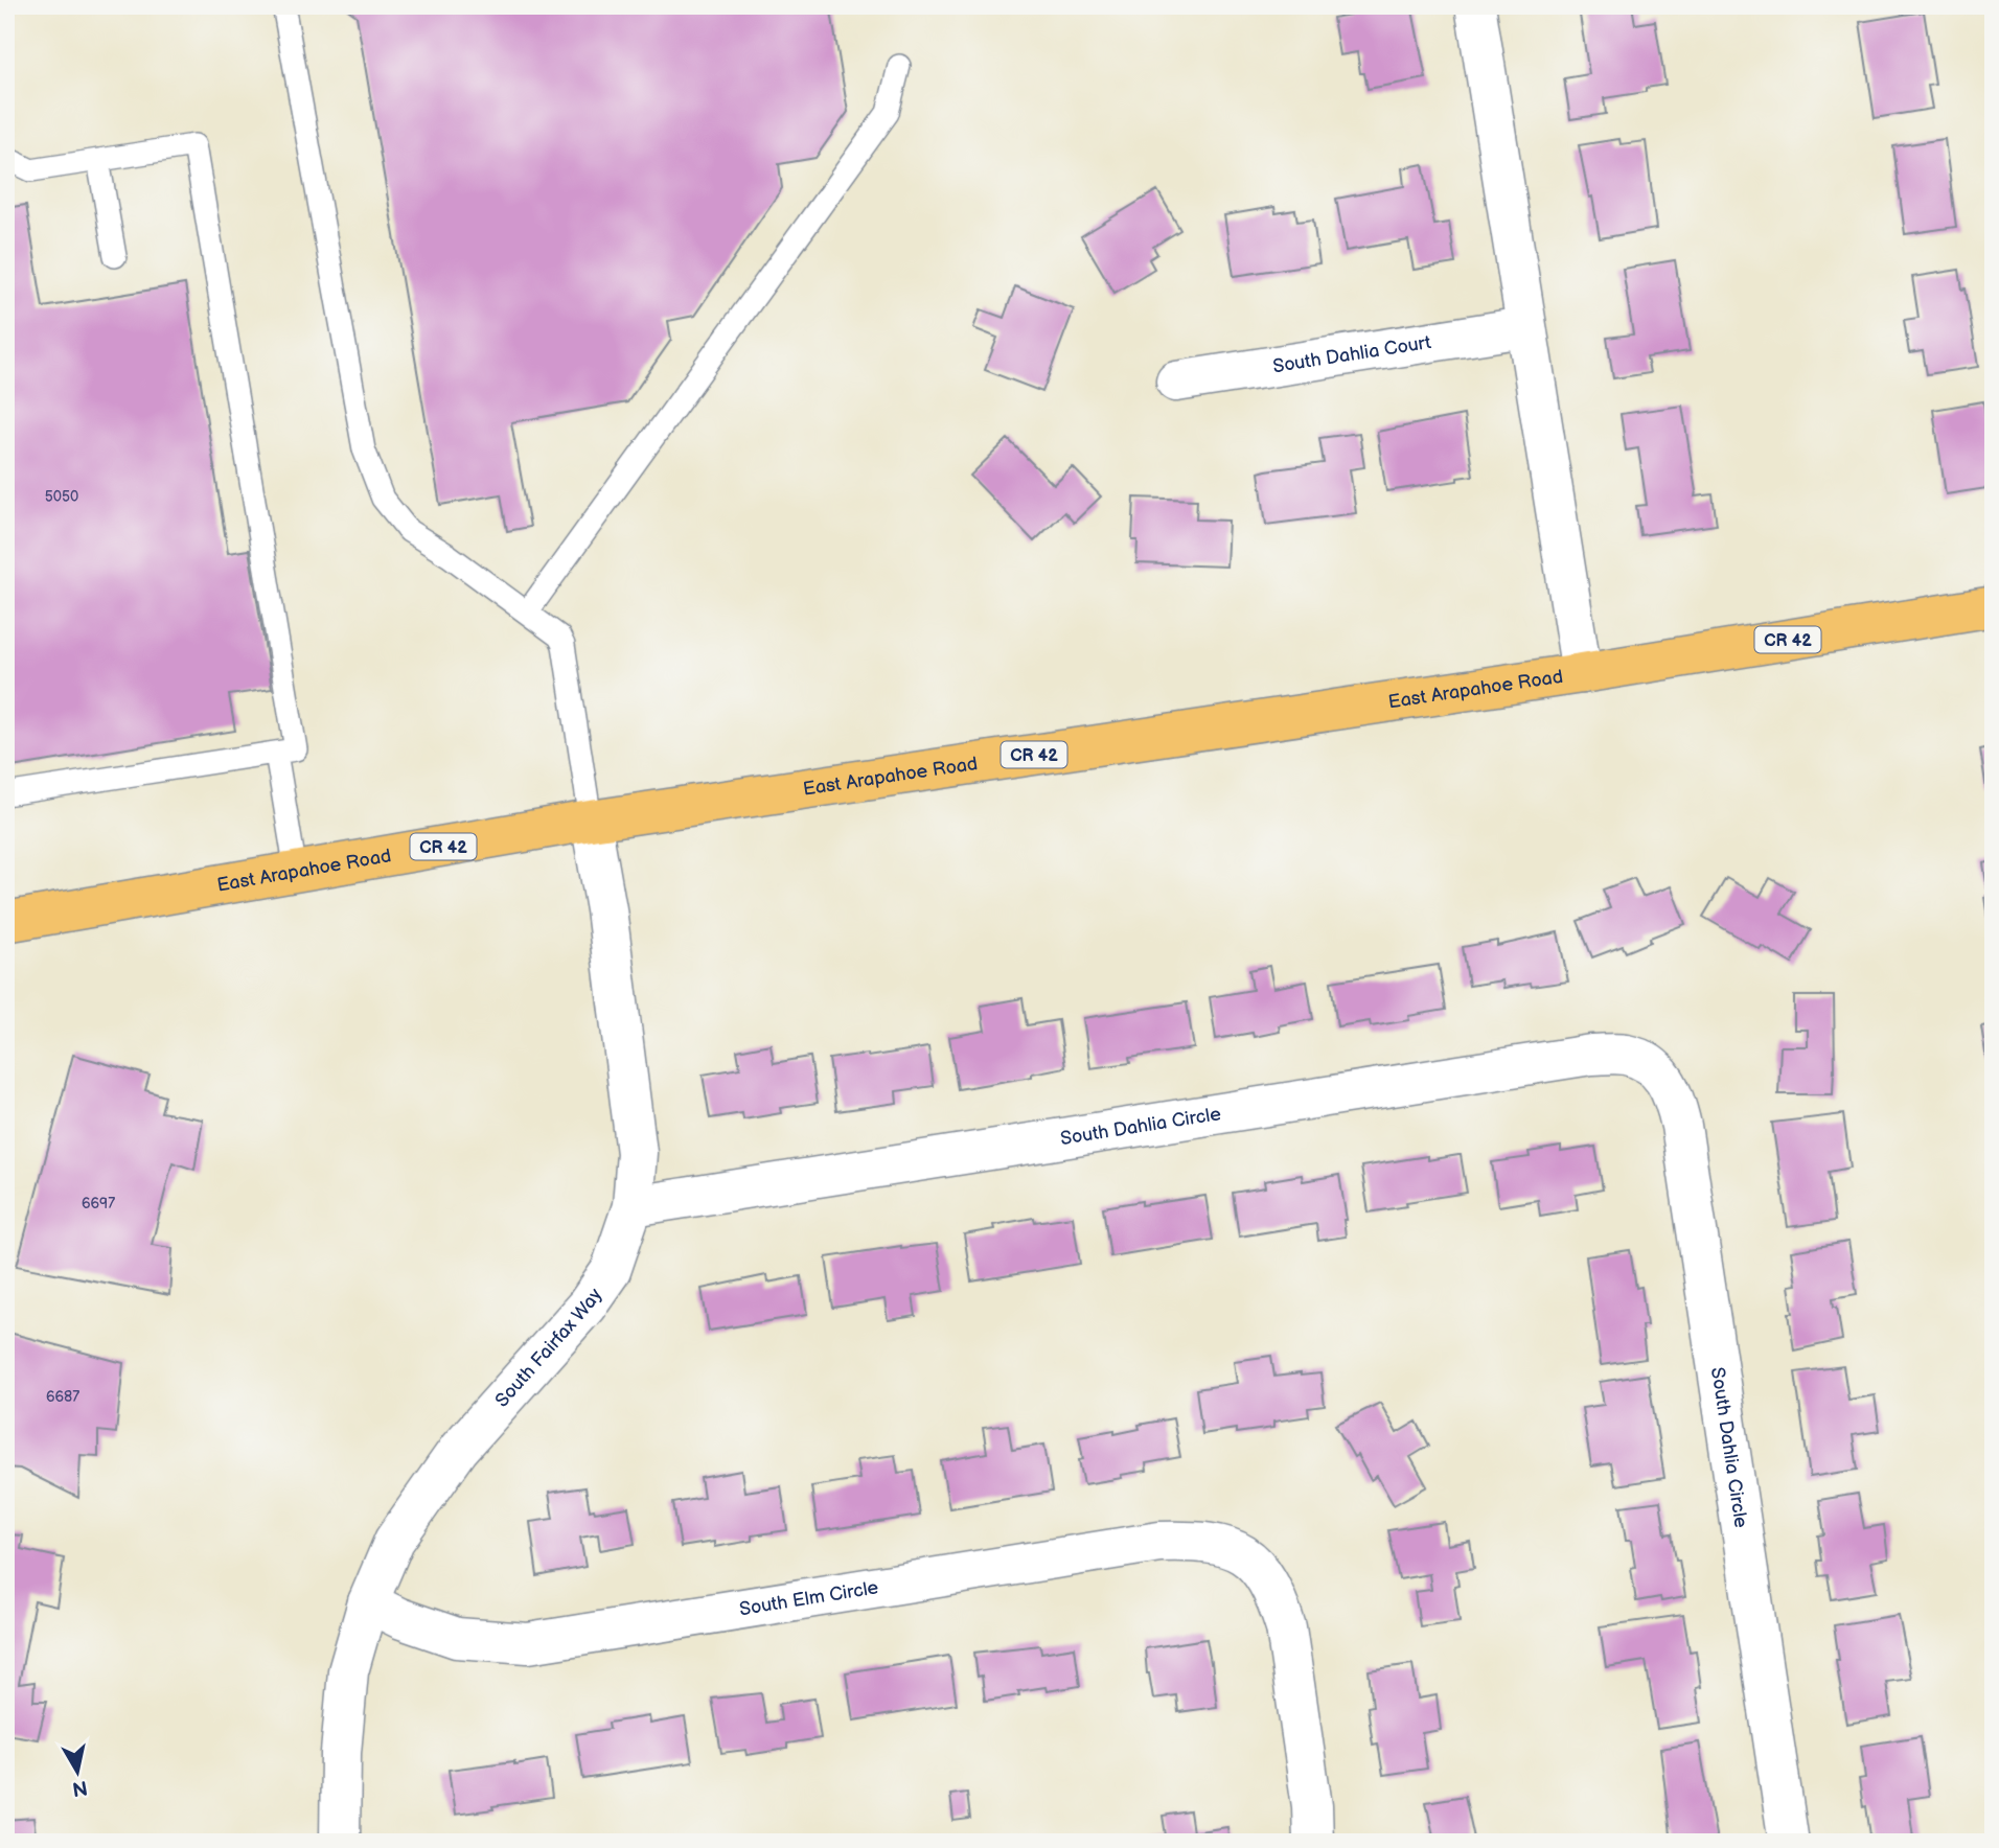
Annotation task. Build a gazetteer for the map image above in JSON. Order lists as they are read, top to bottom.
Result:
{
  "streets": {
    "main road": ["CR 42", "East Arapahoe Road"],
    "street": [
      "South Dahlia Court",
      "South Dahlia Circle",
      "South Fairfax Way",
      "South Elm Circle"
    ]
  },
  "crossings": [
    ["East Arapahoe Road", "South Fairfax Way"],
    ["South Dahlia Circle", "South Fairfax Way"],
    ["South Fairfax Way", "South Elm Circle"]
  ],
  "house_numbers": ["5050", "6697", "6687"],
  "north": "bottom"
}
